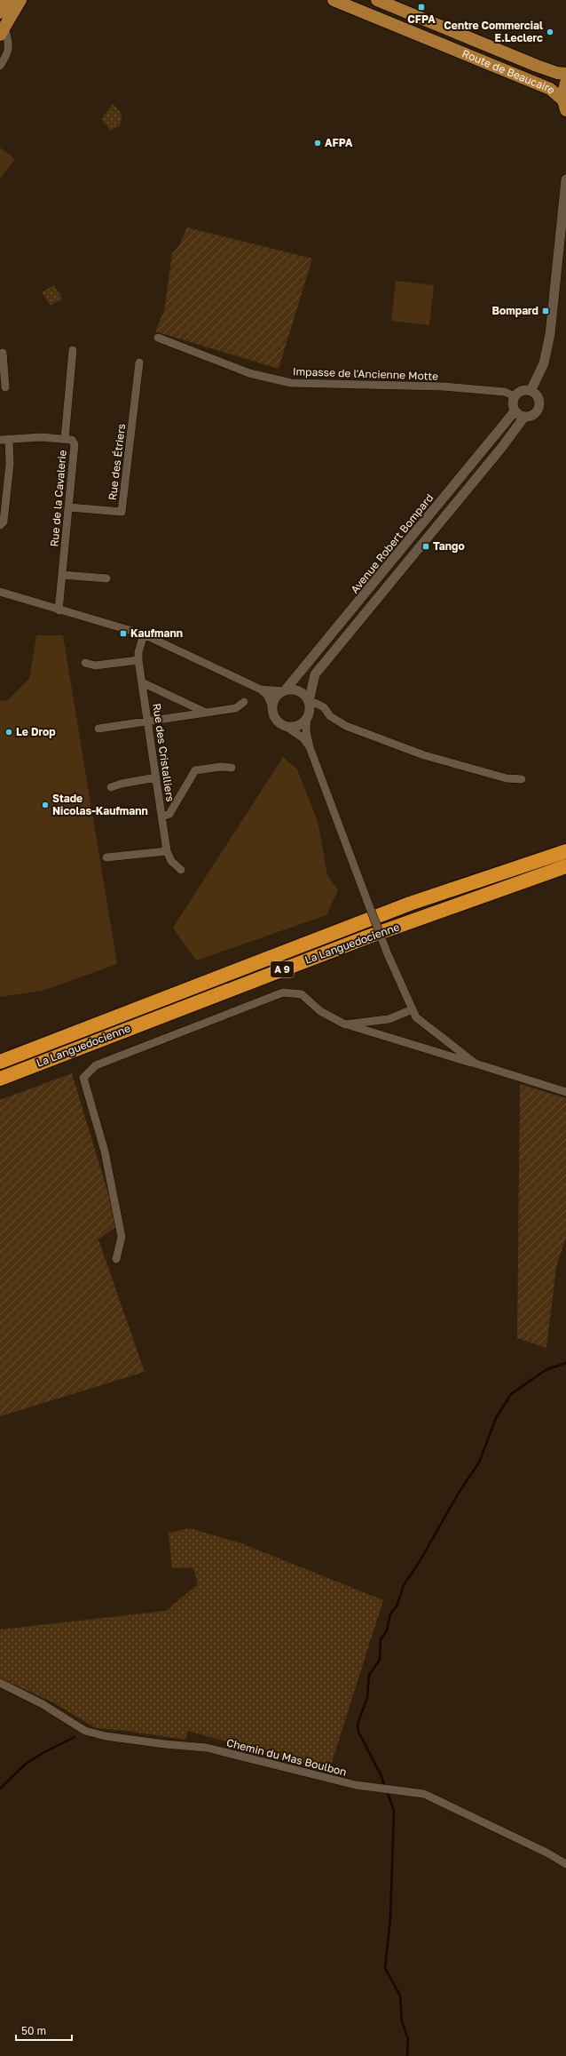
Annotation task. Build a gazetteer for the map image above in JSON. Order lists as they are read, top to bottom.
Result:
{
  "streets": {
    "highway": ["La Languedocienne", "A 9"],
    "main road": ["Route de Beaucaire"],
    "street": [
      "Impasse de l'Ancienne Motte",
      "Rue des Étriers",
      "Rue de la Cavalerie",
      "Avenue Robert Bompard",
      "Rue des Cristalliers",
      "Chemin du Mas Boulbon"
    ]
  },
  "crossings": [
    ["Impasse de l'Ancienne Motte", "Avenue Robert Bompard"],
    ["Rue des Étriers", "Rue de la Cavalerie"]
  ],
  "places": {
    "transit": [
      "CFPA",
      "Bompard",
      "Tango",
      "Kaufmann"
    ],
    "other": [
      "Centre Commercial E.Leclerc",
      "AFPA",
      "Le Drop",
      "Stade Nicolas-Kaufmann"
    ]
  },
  "scale_bar": "50 m"
}
